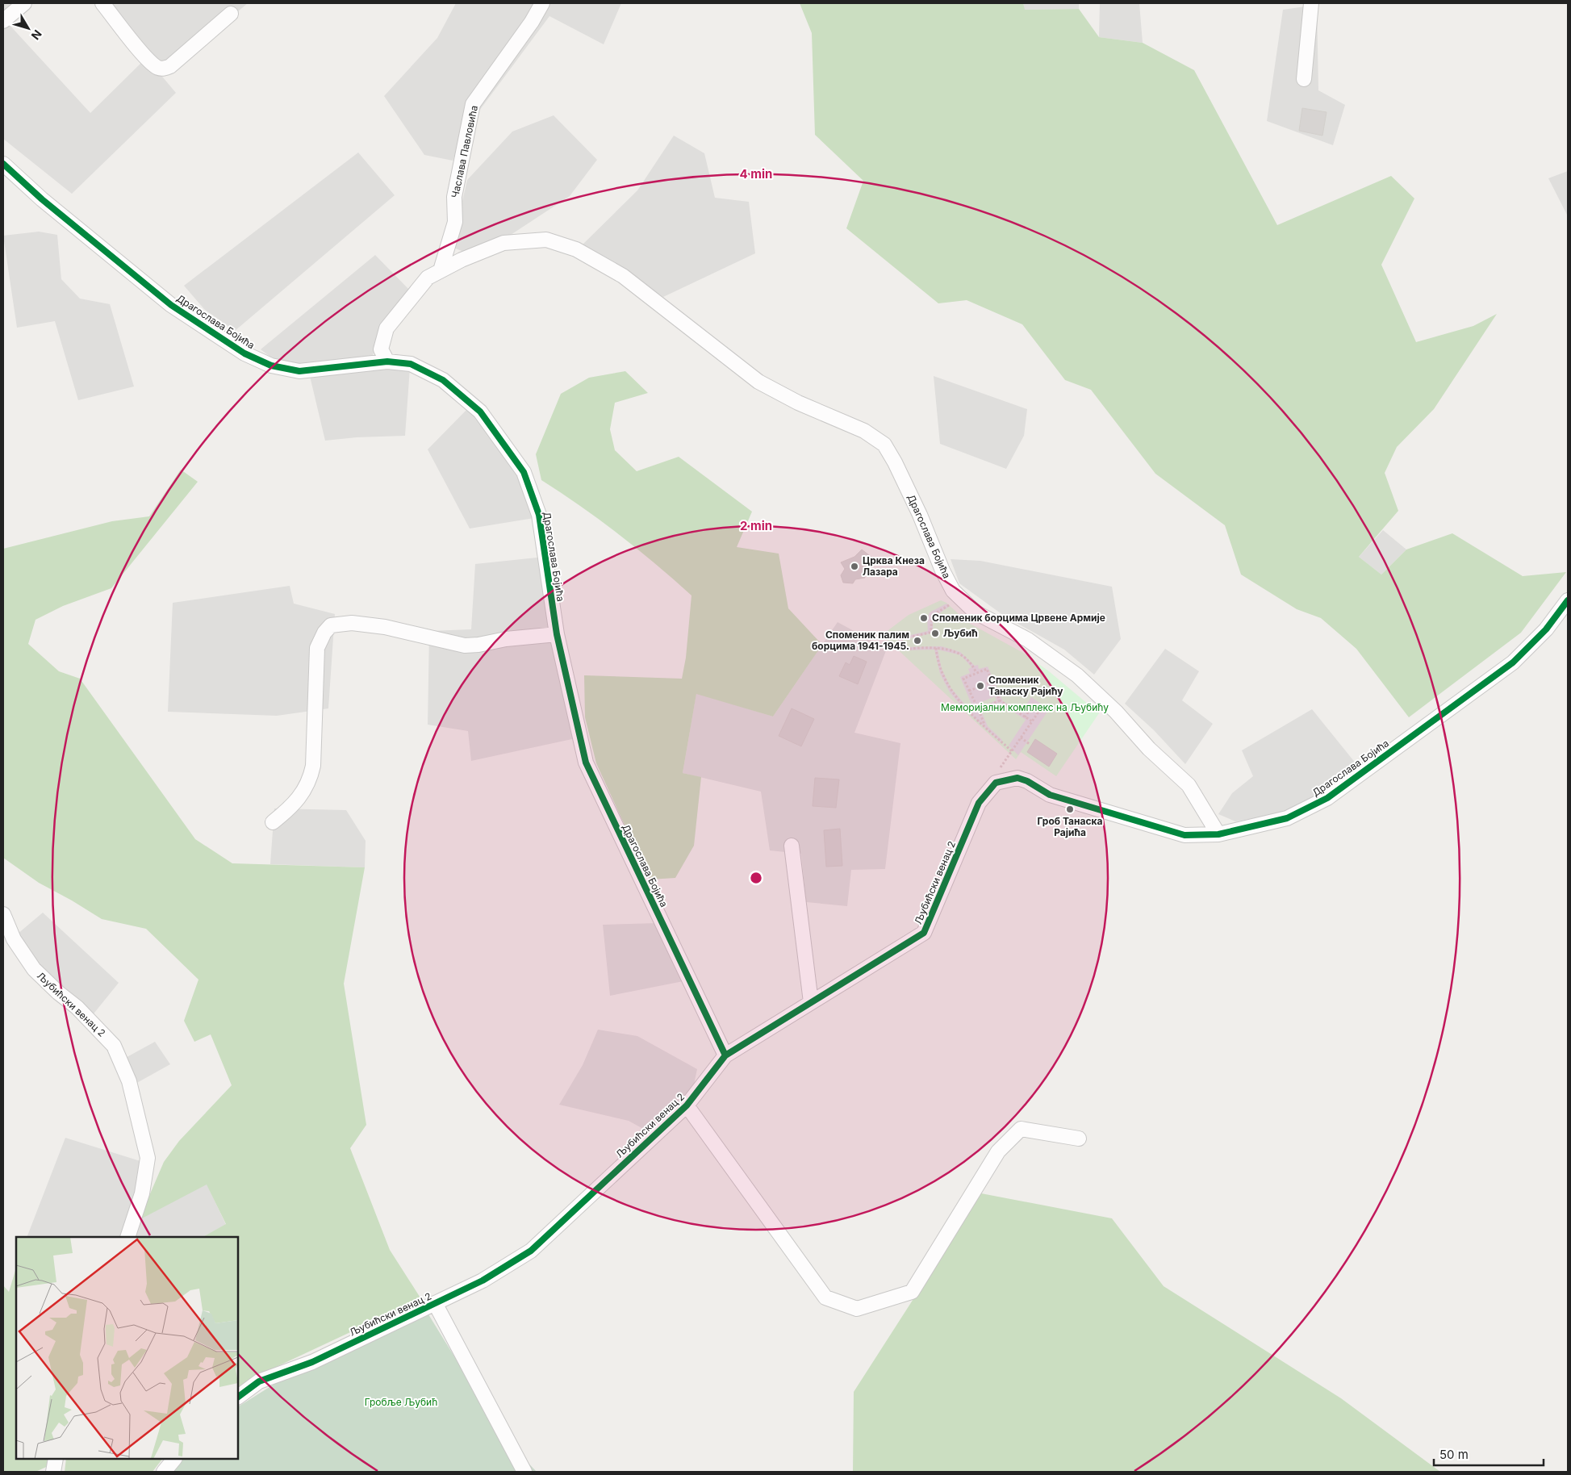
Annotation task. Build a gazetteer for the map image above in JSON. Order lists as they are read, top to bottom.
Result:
{
  "streets": {
    "street": ["Часлава Павловића", "Драгослава Бојића", "Љубићски венац 2"]
  },
  "crossings": [
    ["Часлава Павловића", "Драгослава Бојића"],
    ["Драгослава Бојића", "Љубићски венац 2"]
  ],
  "parks": ["Меморијални комплекс на Љубићу", "Гробље Љубић"],
  "places": [
    "Црква Кнеза Лазара",
    "Споменик борцима Црвене Армије",
    "Љубић",
    "Споменик палим борцима 1941-1945.",
    "Споменик Танаску Рајићу",
    "Гроб Танаска Рајића"
  ],
  "scale_bar": "50 m",
  "north": "bottom right",
  "rings": ["4 min", "2 min"]
}
